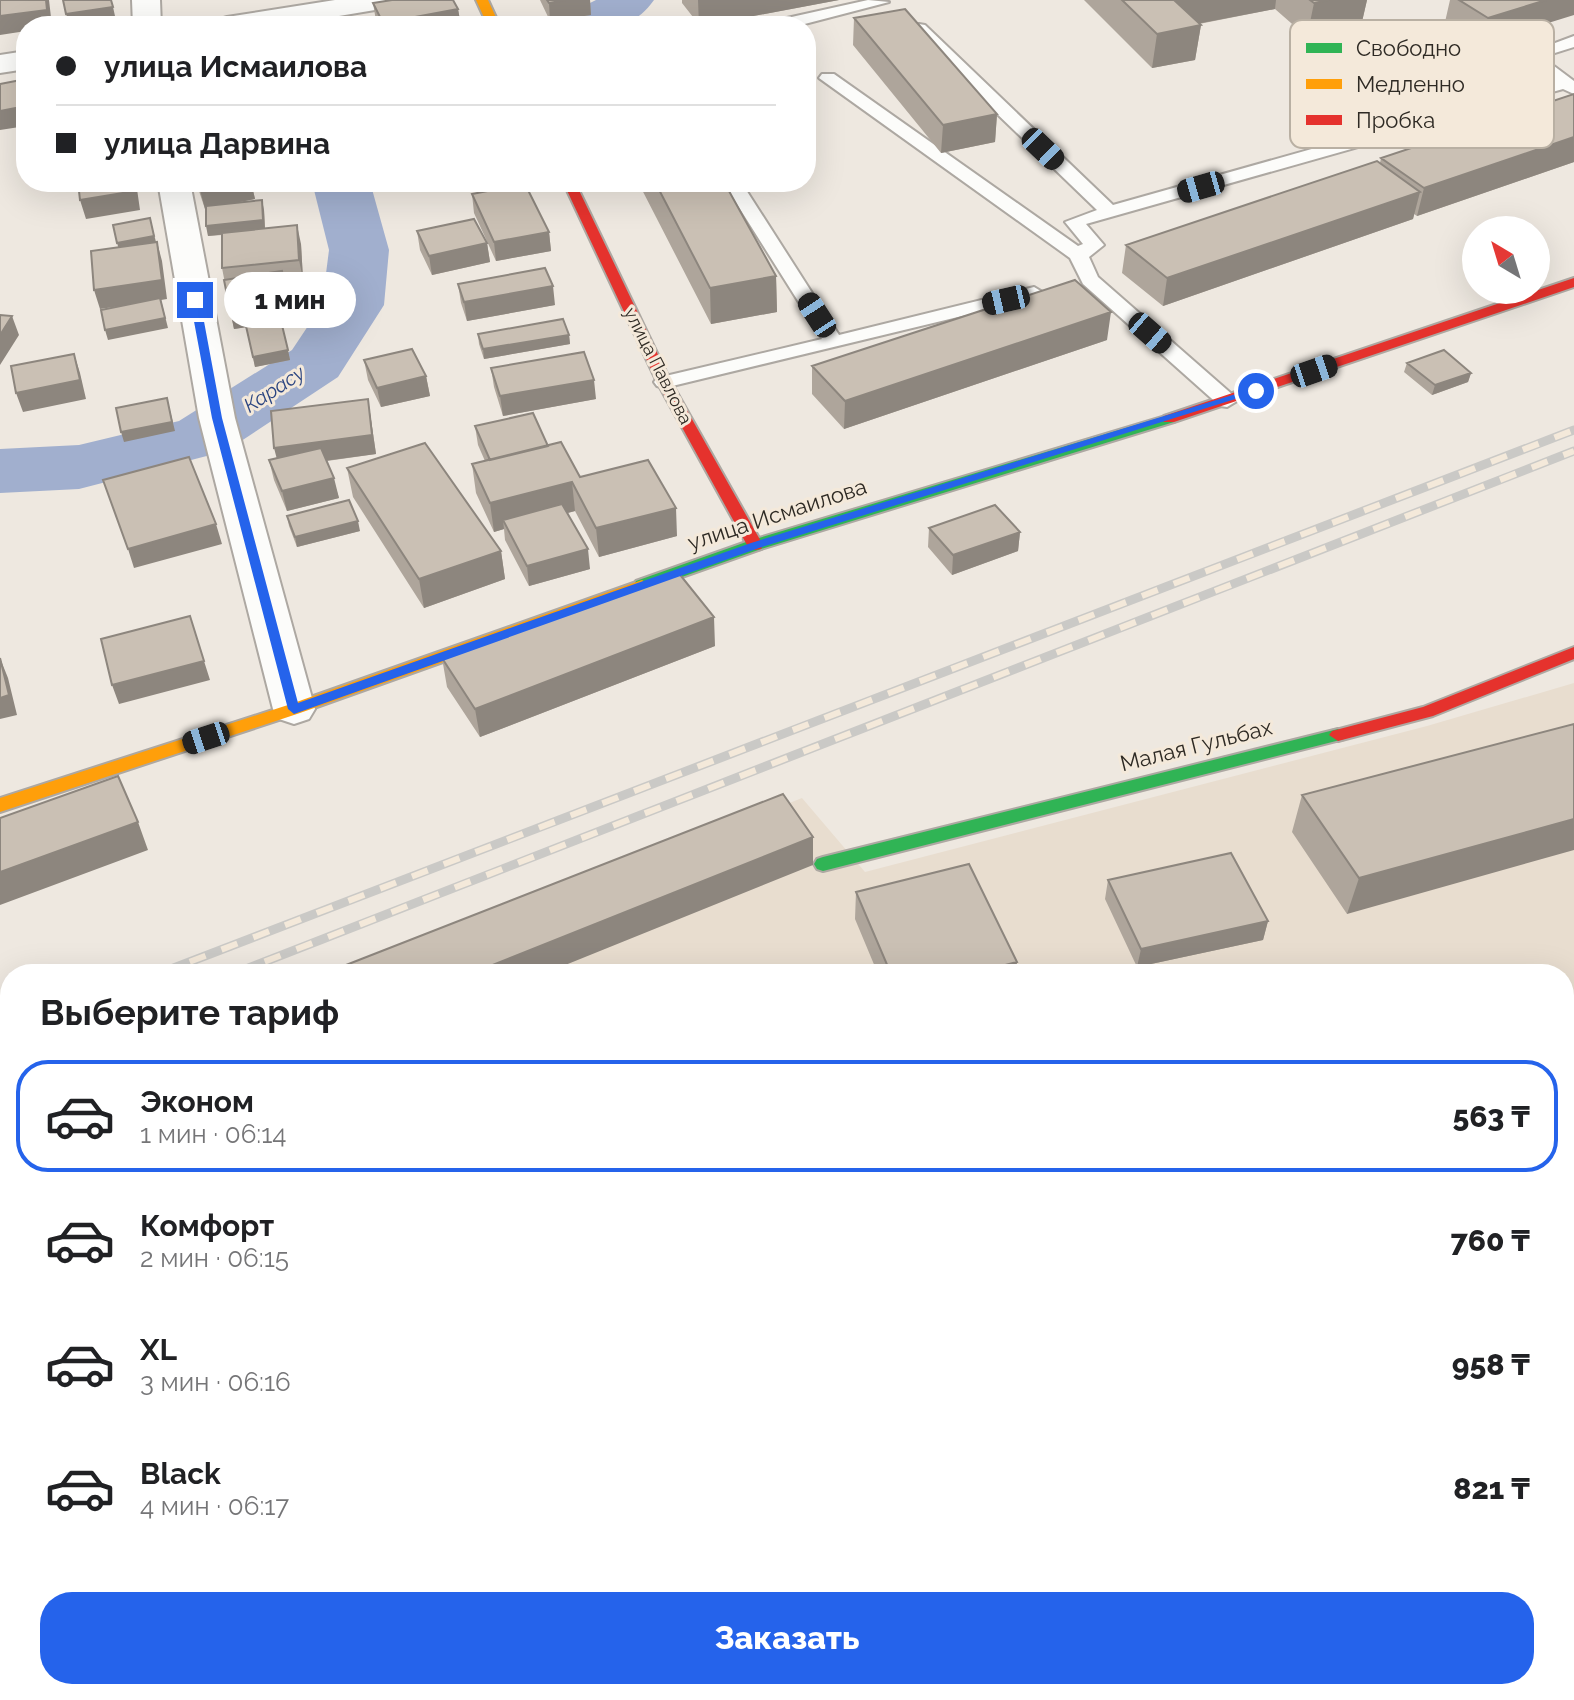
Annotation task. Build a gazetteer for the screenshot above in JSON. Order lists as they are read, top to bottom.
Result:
{
  "streets": {
    "main road": ["улица Павлова", "улица Исмаилова", "Малая Гульбах"]
  },
  "crossings": [
    ["улица Павлова", "улица Исмаилова"]
  ],
  "water": ["Карасу"],
  "legend": ["Свободно", "Медленно", "Пробка"],
  "north": "top left",
  "page": {
    "banner": ["улица Исмаилова", "улица Дарвина"],
    "bubble": "1 мин",
    "heading": "Выберите тариф",
    "list": [
      {
        "name": "Эконом",
        "note": "1 мин · 06:14",
        "value": "563 ₸"
      },
      {
        "name": "Комфорт",
        "note": "2 мин · 06:15",
        "value": "760 ₸"
      },
      {
        "name": "XL",
        "note": "3 мин · 06:16",
        "value": "958 ₸"
      },
      {
        "name": "Black",
        "note": "4 мин · 06:17",
        "value": "821 ₸"
      }
    ],
    "buttons": "Заказать"
  }
}
